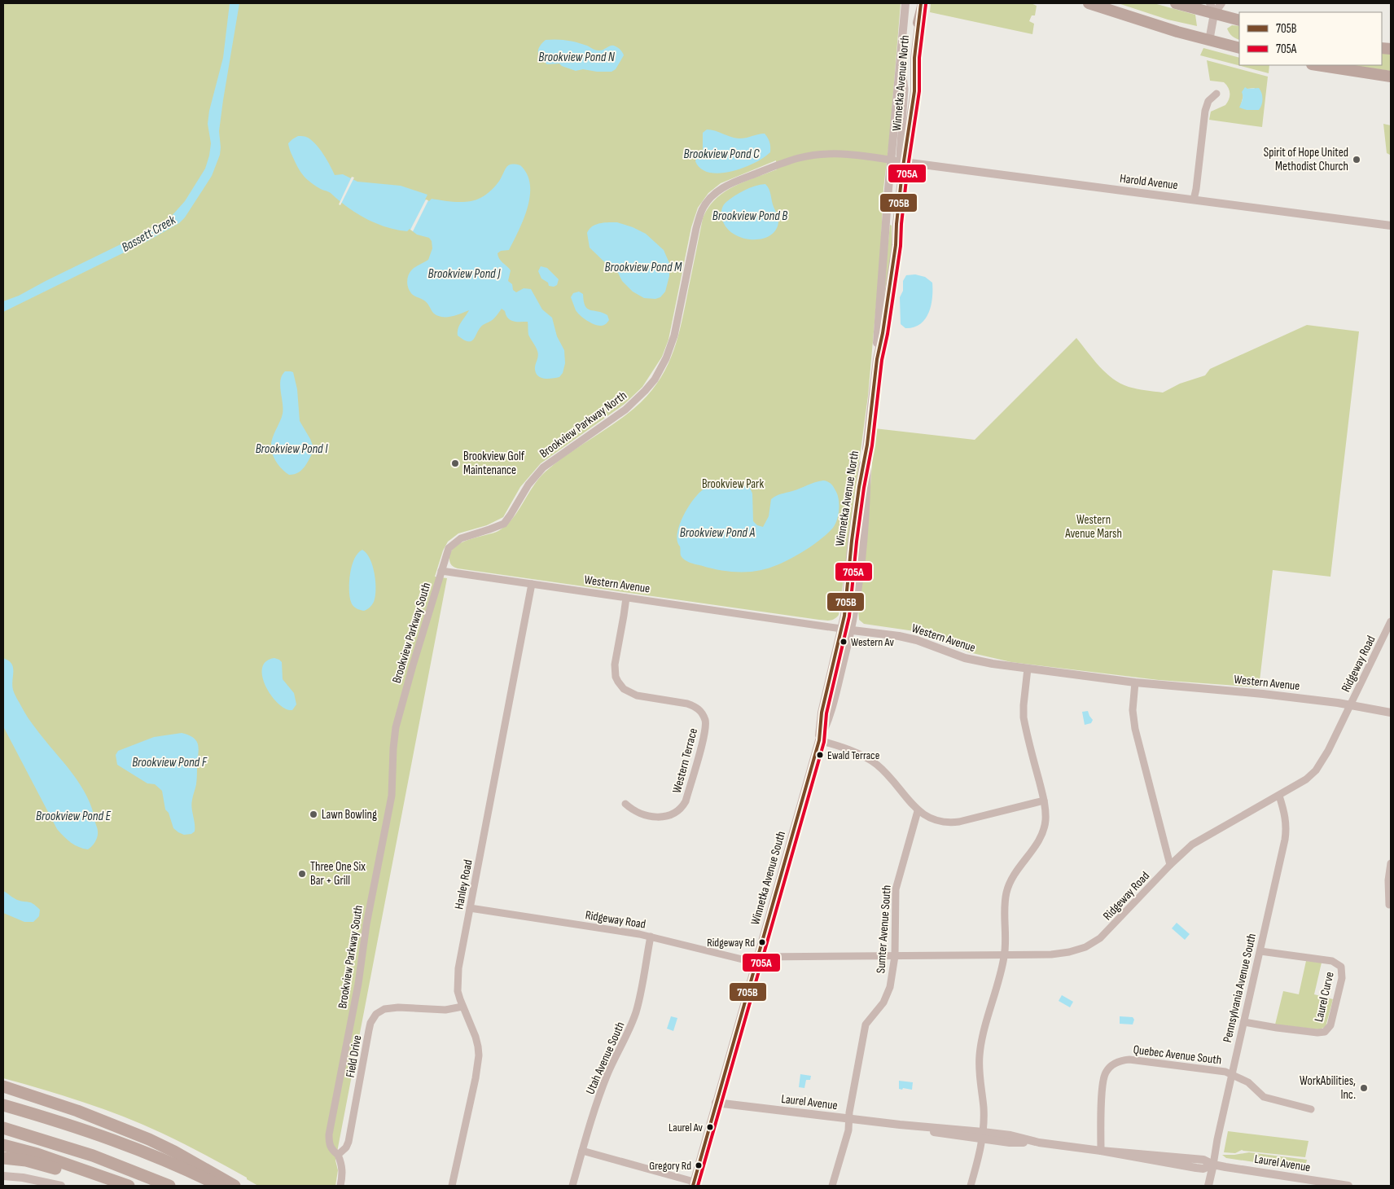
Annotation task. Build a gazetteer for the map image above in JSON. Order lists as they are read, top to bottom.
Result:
{
  "streets": {
    "street": [
      "Winnetka Avenue North",
      "Harold Avenue",
      "Brookview Parkway North",
      "Western Avenue",
      "Brookview Parkway South",
      "Ridgeway Road",
      "Western Terrace",
      "Winnetka Avenue South",
      "Hanley Road",
      "Sumter Avenue South",
      "Pennsylvania Avenue South",
      "Laurel Curve",
      "Quebec Avenue South",
      "Field Drive",
      "Utah Avenue South",
      "Laurel Avenue"
    ]
  },
  "crossings": [
    ["Winnetka Avenue North", "Harold Avenue"],
    ["Winnetka Avenue North", "Brookview Parkway North"],
    ["Winnetka Avenue North", "Western Avenue"],
    ["Winnetka Avenue North", "Winnetka Avenue South"],
    ["Harold Avenue", "Brookview Parkway North"],
    ["Brookview Parkway North", "Western Avenue"],
    ["Brookview Parkway North", "Brookview Parkway South"],
    ["Western Avenue", "Brookview Parkway South"],
    ["Western Avenue", "Ridgeway Road"],
    ["Western Avenue", "Western Terrace"],
    ["Western Avenue", "Winnetka Avenue South"],
    ["Western Avenue", "Hanley Road"],
    ["Brookview Parkway South", "Field Drive"],
    ["Ridgeway Road", "Winnetka Avenue South"],
    ["Ridgeway Road", "Hanley Road"],
    ["Ridgeway Road", "Sumter Avenue South"],
    ["Ridgeway Road", "Pennsylvania Avenue South"],
    ["Ridgeway Road", "Utah Avenue South"],
    ["Winnetka Avenue South", "Laurel Avenue"],
    ["Hanley Road", "Field Drive"],
    ["Sumter Avenue South", "Laurel Avenue"],
    ["Pennsylvania Avenue South", "Laurel Curve"],
    ["Pennsylvania Avenue South", "Quebec Avenue South"],
    ["Pennsylvania Avenue South", "Laurel Avenue"],
    ["Quebec Avenue South", "Laurel Avenue"]
  ],
  "water": [
    "Brookview Pond N",
    "Brookview Pond C",
    "Brookview Pond B",
    "Bassett Creek",
    "Brookview Pond M",
    "Brookview Pond J",
    "Brookview Pond I",
    "Brookview Pond A",
    "Brookview Pond F",
    "Brookview Pond E"
  ],
  "parks": ["Brookview Park", "Western Avenue Marsh"],
  "places": [
    "Spirit of Hope United Methodist Church",
    "Brookview Golf Maintenance",
    "Western Av",
    "Ewald Terrace",
    "Lawn Bowling",
    "Three One Six Bar + Grill",
    "Ridgeway Rd",
    "WorkAbilities, Inc.",
    "Laurel Av",
    "Gregory Rd"
  ],
  "lines": ["transit line 705B", "transit line 705A"],
  "legend": ["705B", "705A"]
}
